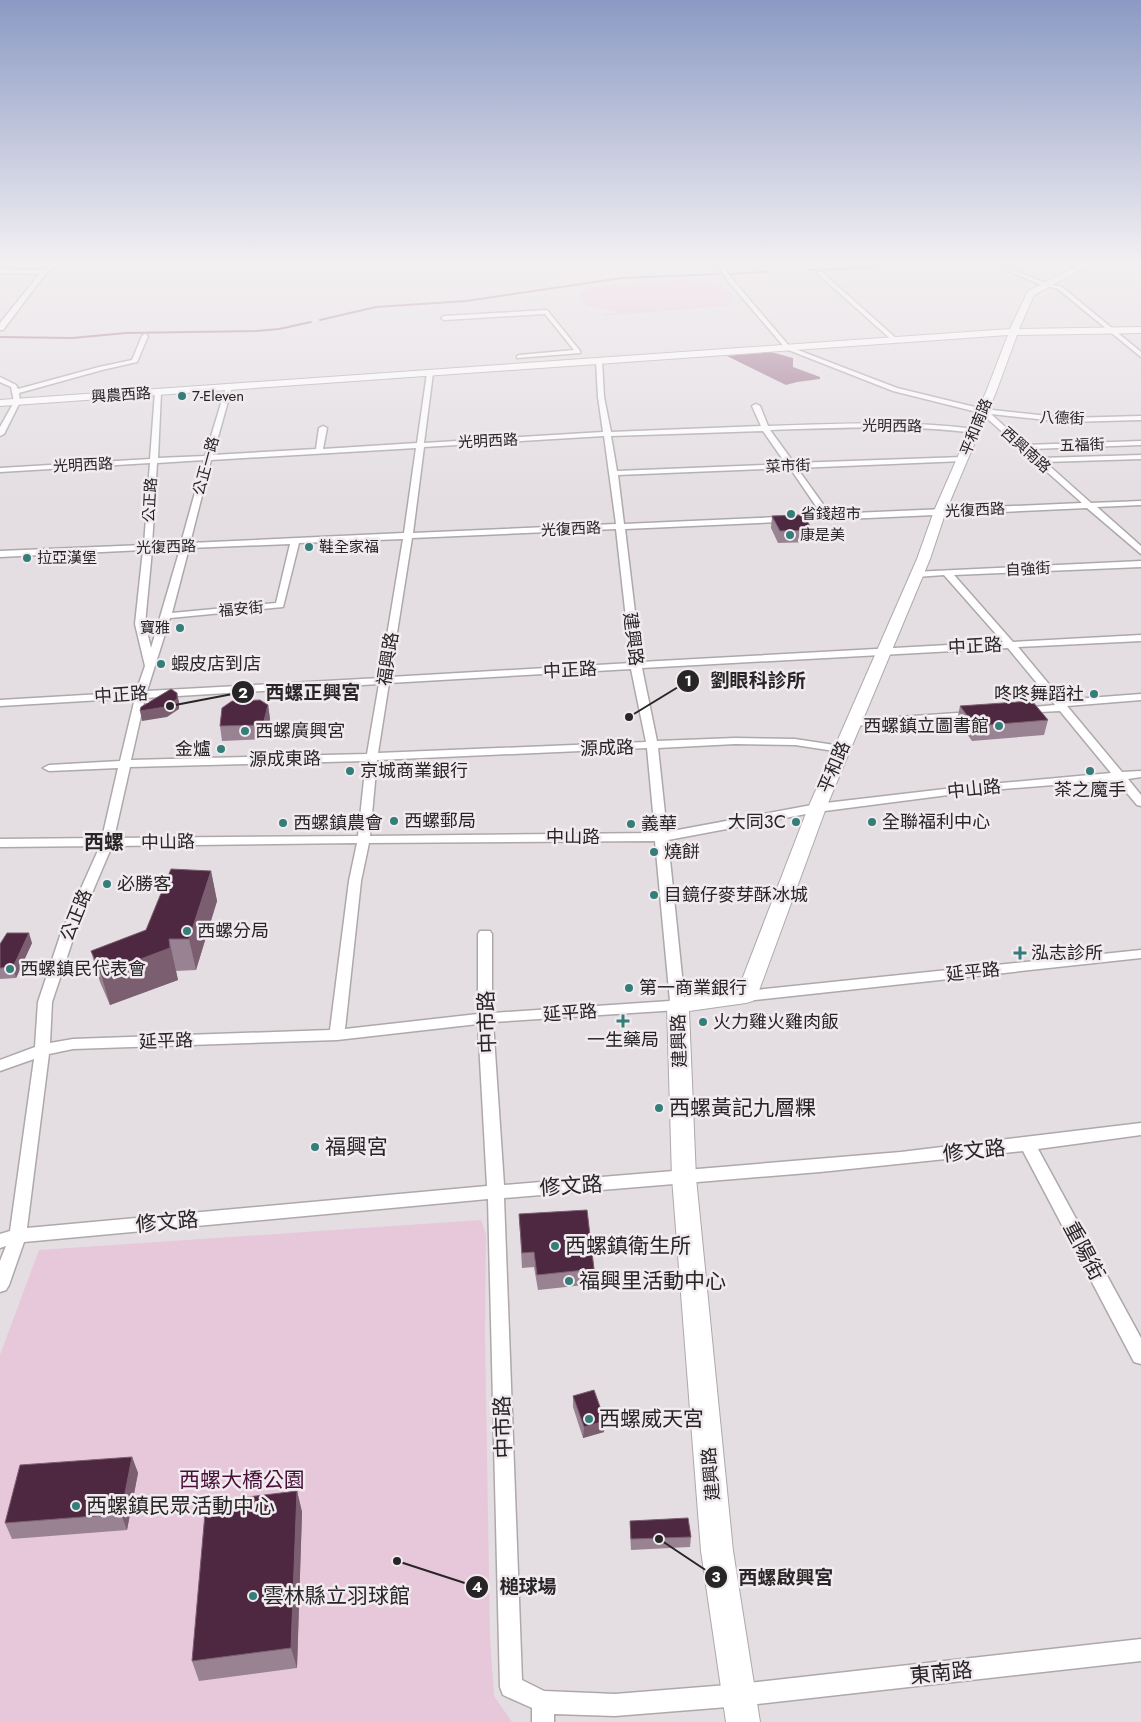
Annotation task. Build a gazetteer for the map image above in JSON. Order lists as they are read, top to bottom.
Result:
{
  "streets": {
    "main road": [
      "興農西路",
      "平和南路",
      "建興路",
      "平和路",
      "延平路"
    ],
    "street": [
      "八德街",
      "光明西路",
      "五福街",
      "西興南路",
      "公正一路",
      "菜市街",
      "公正路",
      "光復西路",
      "自強街",
      "福安街",
      "中正路",
      "福興路",
      "源成路",
      "源成東路",
      "中山路",
      "中市路",
      "修文路",
      "重陽街",
      "東南路"
    ]
  },
  "crossings": [
    ["興農西路", "西興南路"],
    ["興農西路", "公正一路"],
    ["興農西路", "公正路"],
    ["興農西路", "建興路"],
    ["興農西路", "福興路"],
    ["八德街", "平和南路"],
    ["八德街", "西興南路"],
    ["光明西路", "平和南路"],
    ["光明西路", "公正一路"],
    ["光明西路", "公正路"],
    ["光明西路", "建興路"],
    ["光明西路", "福興路"],
    ["平和南路", "西興南路"],
    ["平和南路", "菜市街"],
    ["平和南路", "光復西路"],
    ["平和南路", "平和路"],
    ["五福街", "西興南路"],
    ["西興南路", "光復西路"],
    ["公正一路", "公正路"],
    ["公正一路", "光復西路"],
    ["菜市街", "建興路"],
    ["公正路", "光復西路"],
    ["公正路", "福安街"],
    ["公正路", "中正路"],
    ["公正路", "源成東路"],
    ["公正路", "中山路"],
    ["公正路", "延平路"],
    ["公正路", "修文路"],
    ["光復西路", "福安街"],
    ["光復西路", "建興路"],
    ["光復西路", "福興路"],
    ["光復西路", "平和路"],
    ["自強街", "平和路"],
    ["建興路", "中正路"],
    ["建興路", "源成路"],
    ["建興路", "中山路"],
    ["建興路", "延平路"],
    ["建興路", "中市路"],
    ["建興路", "修文路"],
    ["建興路", "東南路"],
    ["中正路", "福興路"],
    ["中正路", "平和路"],
    ["福興路", "源成路"],
    ["福興路", "源成東路"],
    ["福興路", "中山路"],
    ["福興路", "延平路"],
    ["源成路", "源成東路"],
    ["源成路", "平和路"],
    ["平和路", "中山路"],
    ["平和路", "延平路"],
    ["延平路", "中市路"],
    ["中市路", "修文路"],
    ["中市路", "東南路"],
    ["修文路", "重陽街"]
  ],
  "districts": ["西螺"],
  "parks": ["西螺大橋公園"],
  "places": {
    "other": [
      "7-Eleven",
      "省錢超市",
      "康是美",
      "鞋全家福",
      "拉亞漢堡",
      "寶雅",
      "蝦皮店到店",
      "咚咚舞蹈社",
      "西螺正興宮",
      "劉眼科診所",
      "西螺鎮立圖書館",
      "西螺廣興宮",
      "金爐",
      "京城商業銀行",
      "茶之魔手",
      "西螺郵局",
      "大同3C",
      "全聯福利中心",
      "西螺鎮農會",
      "義華",
      "燒餅",
      "必勝客",
      "目鏡仔麥芽酥冰城",
      "西螺分局",
      "西螺鎮民代表會",
      "第一商業銀行",
      "火力雞火雞肉飯",
      "西螺黃記九層粿",
      "福興宮",
      "西螺鎮衛生所",
      "福興里活動中心",
      "西螺威天宮",
      "西螺鎮民眾活動中心",
      "西螺啟興宮",
      "槌球場",
      "雲林縣立羽球館"
    ],
    "health": ["泓志診所", "一生藥局"]
  }
}
